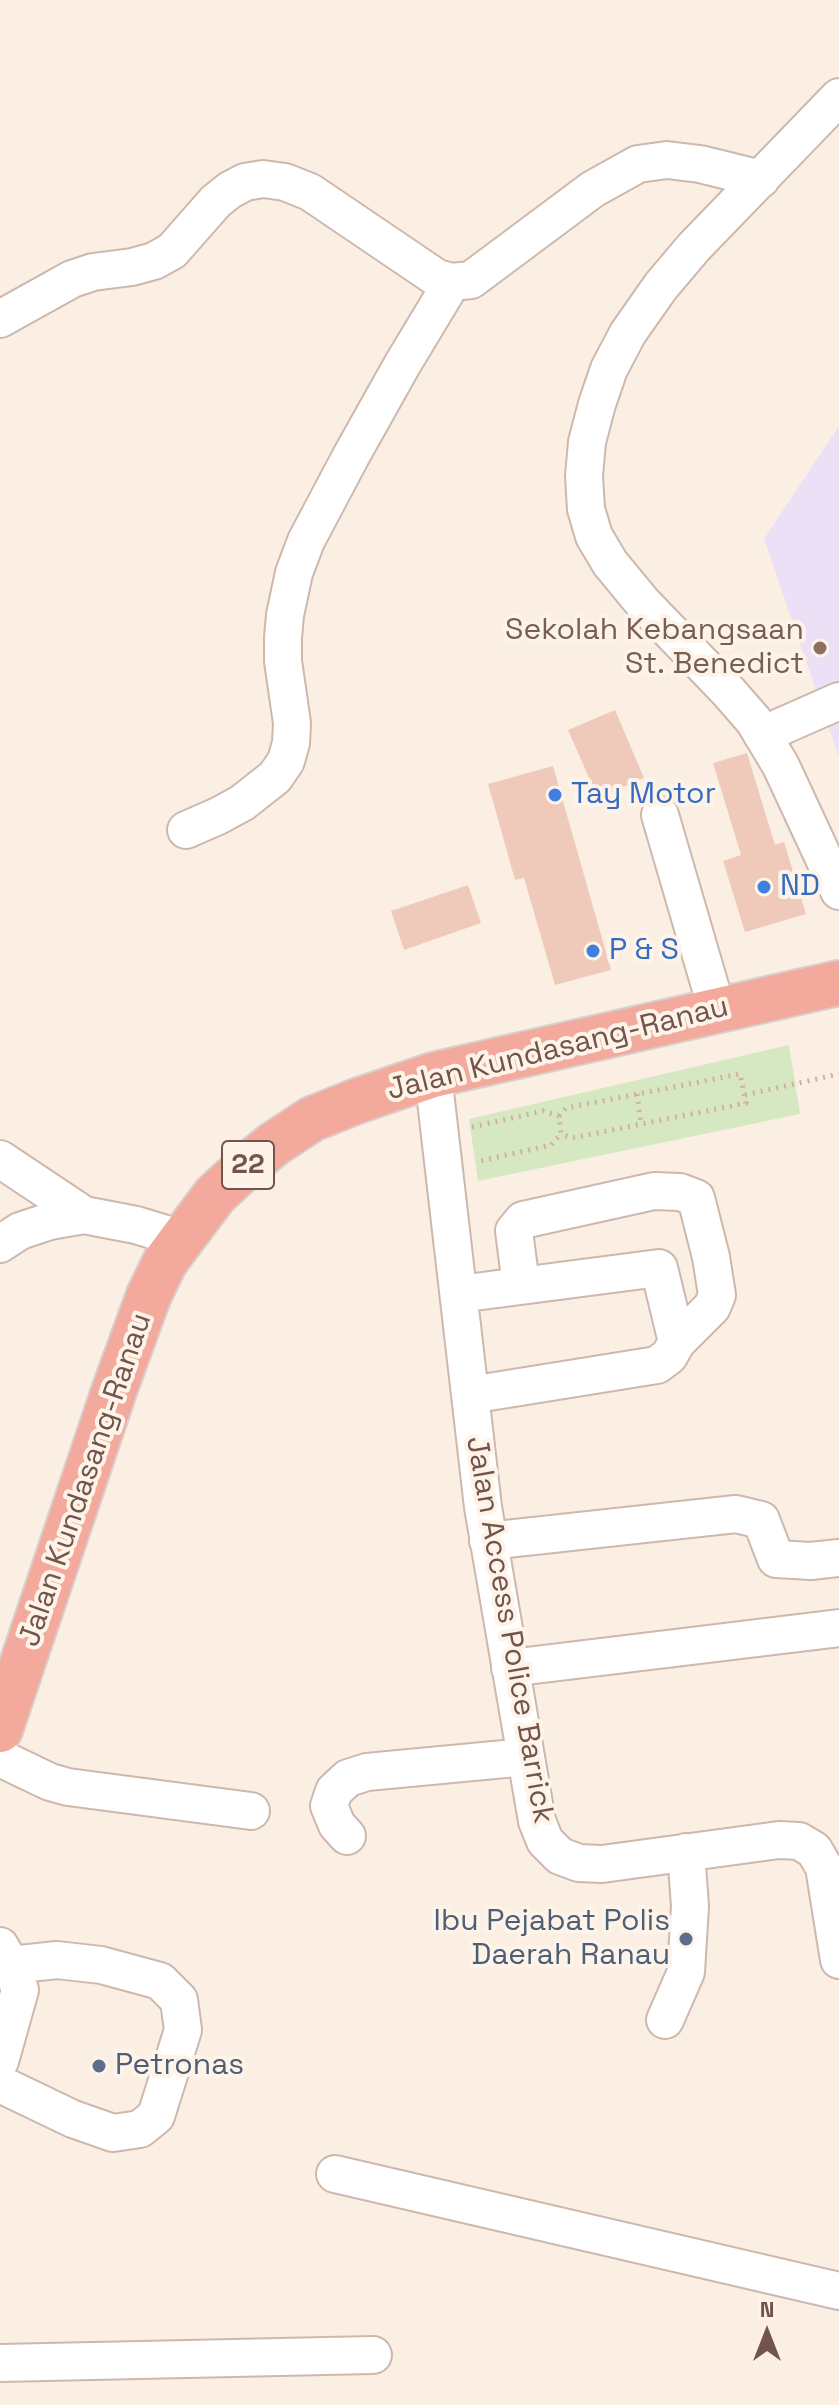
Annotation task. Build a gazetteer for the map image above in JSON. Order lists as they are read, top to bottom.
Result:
{
  "streets": {
    "highway": ["Jalan Kundasang-Ranau", "22"],
    "street": ["Jalan Access Police Barrick"]
  },
  "crossings": [
    ["Jalan Kundasang-Ranau", "Jalan Access Police Barrick"]
  ],
  "places": [
    "Sekolah Kebangsaan St. Benedict",
    "Tay Motor",
    "ND",
    "P & S",
    "Ibu Pejabat Polis Daerah Ranau",
    "Petronas"
  ],
  "north": "top"
}
